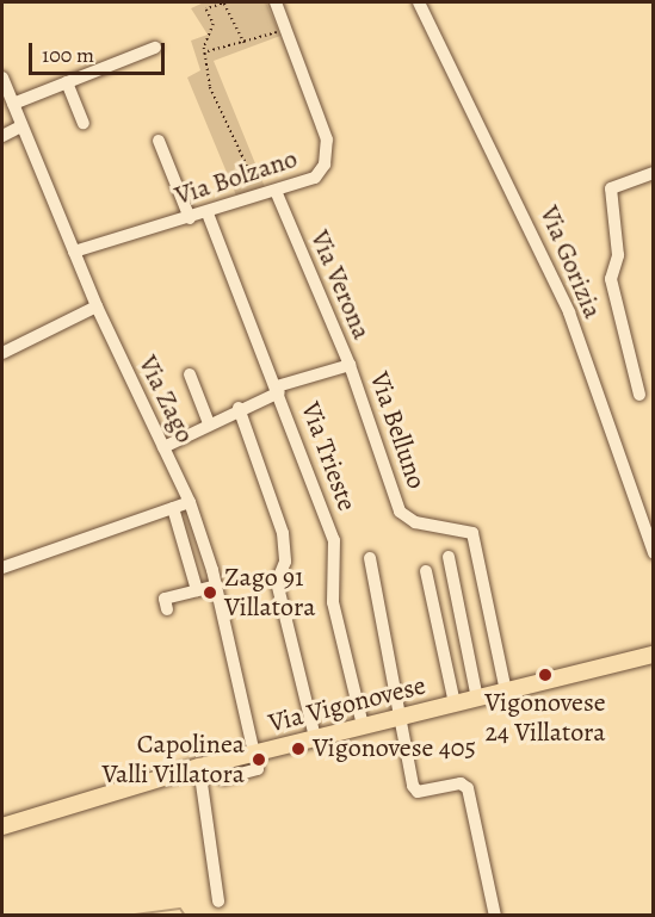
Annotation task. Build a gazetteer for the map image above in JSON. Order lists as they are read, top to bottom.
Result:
{
  "streets": {
    "main road": ["Via Vigonovese"],
    "street": [
      "Via Bolzano",
      "Via Gorizia",
      "Via Verona",
      "Via Zago",
      "Via Belluno",
      "Via Trieste"
    ]
  },
  "crossings": [
    ["Via Bolzano", "Via Verona"],
    ["Via Bolzano", "Via Zago"],
    ["Via Bolzano", "Via Trieste"],
    ["Via Verona", "Via Zago"],
    ["Via Verona", "Via Belluno"],
    ["Via Verona", "Via Trieste"],
    ["Via Zago", "Via Vigonovese"],
    ["Via Belluno", "Via Vigonovese"],
    ["Via Trieste", "Via Vigonovese"]
  ],
  "places": [
    "Zago 91 Villatora",
    "Vigonovese 24 Villatora",
    "Vigonovese 405",
    "Capolinea Valli Villatora"
  ],
  "scale_bar": "100 m"
}
